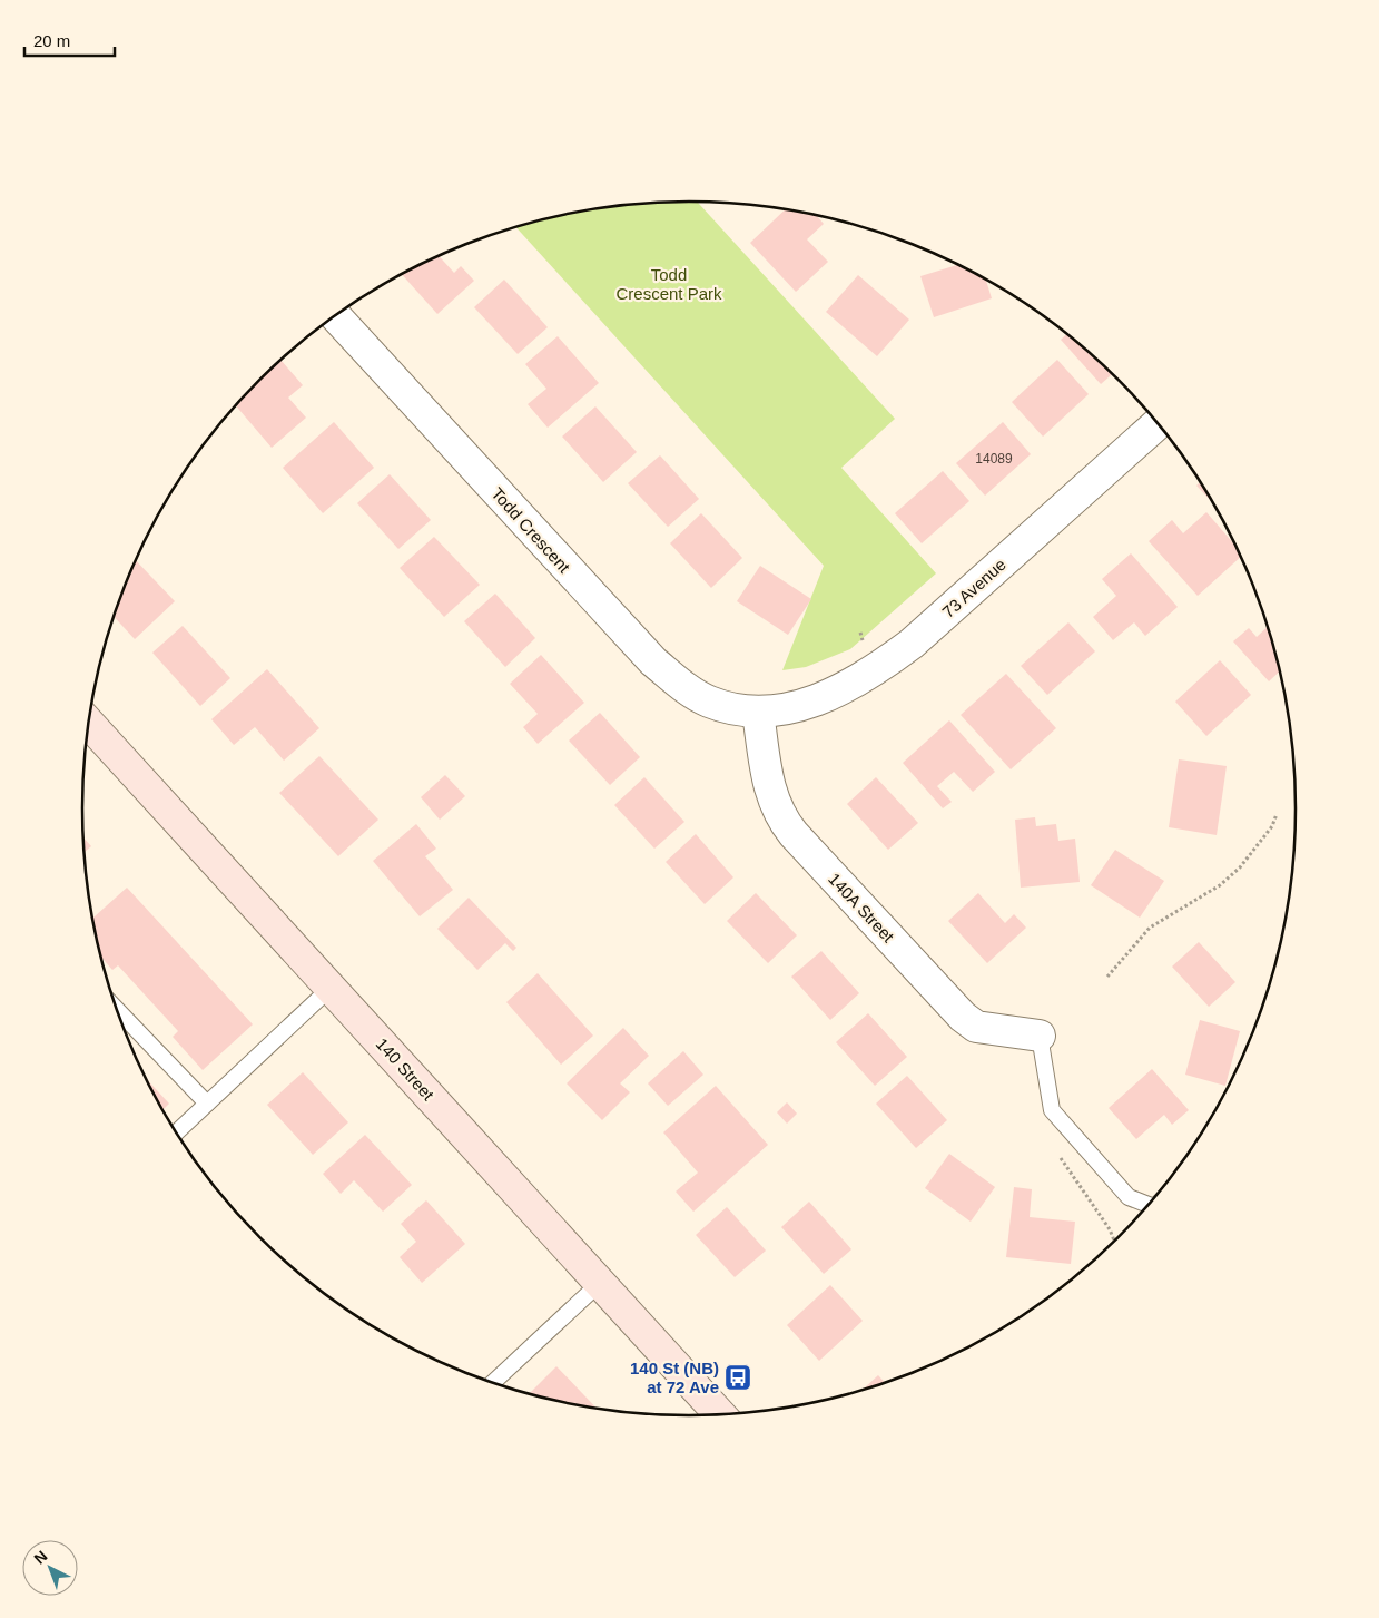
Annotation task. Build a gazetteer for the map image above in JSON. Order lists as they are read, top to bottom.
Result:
{
  "streets": {
    "main road": ["140 Street"],
    "street": ["Todd Crescent", "73 Avenue", "140A Street"]
  },
  "crossings": [
    ["Todd Crescent", "73 Avenue"],
    ["Todd Crescent", "140A Street"],
    ["73 Avenue", "140A Street"]
  ],
  "parks": ["Todd Crescent Park"],
  "places": {
    "bus stop": ["140 St (NB) at 72 Ave"]
  },
  "house_numbers": ["14089"],
  "scale_bar": "20 m",
  "north": "top left"
}
